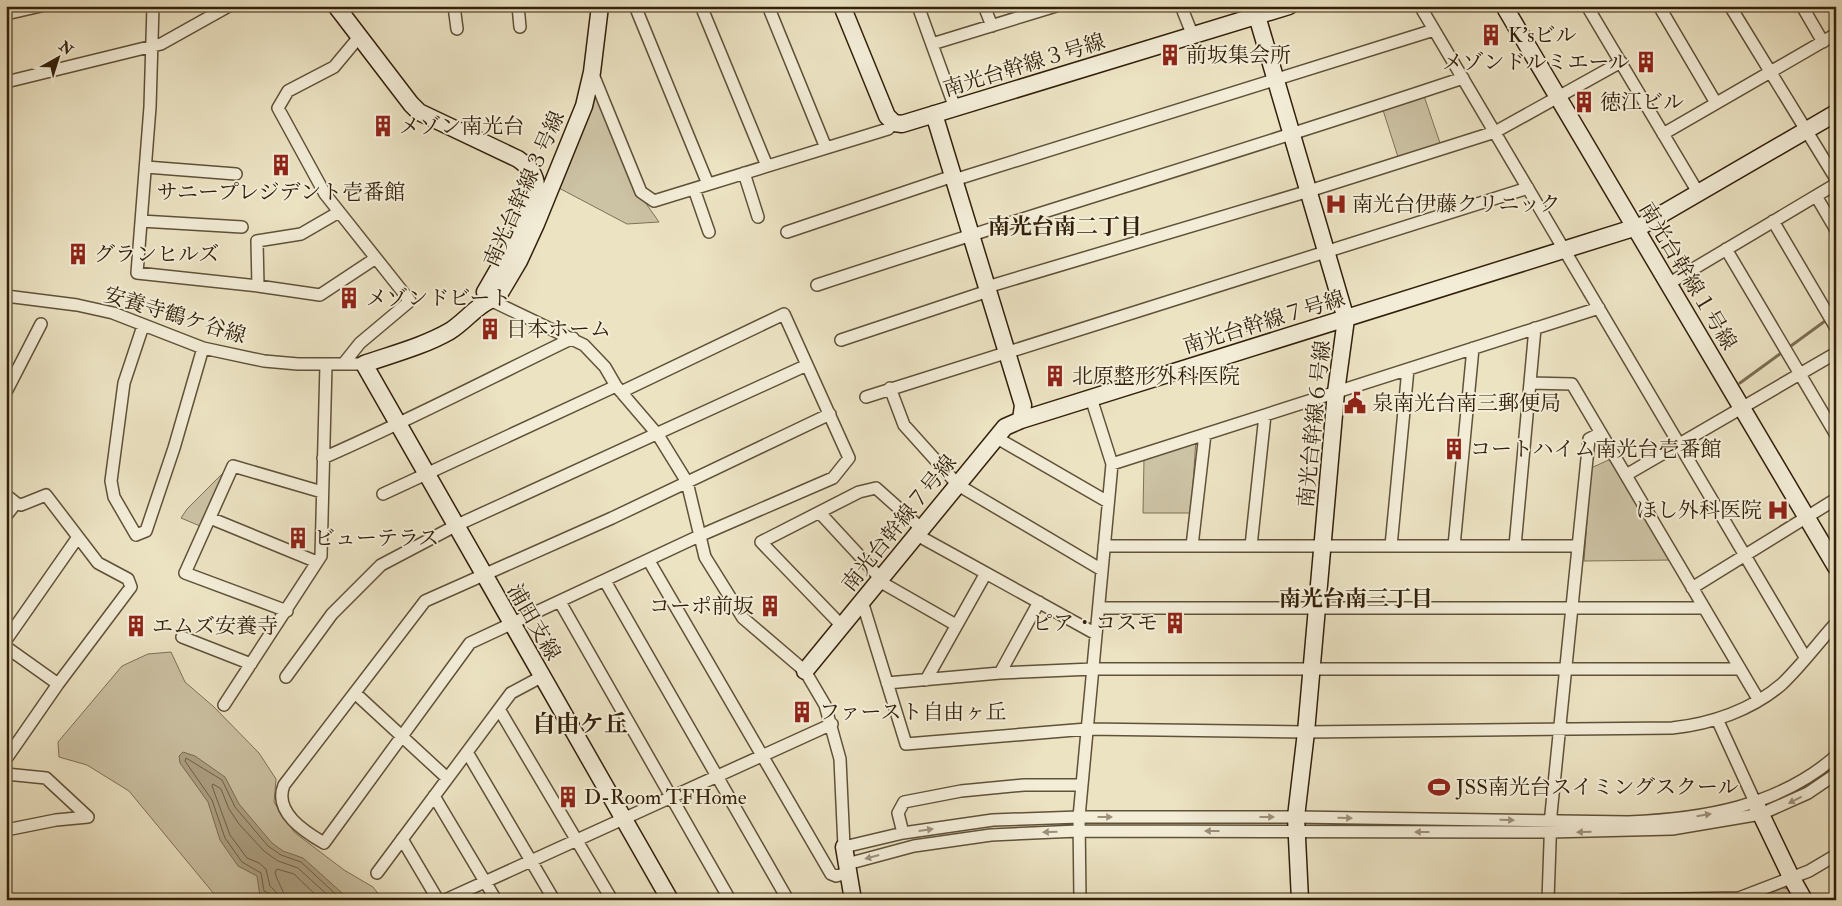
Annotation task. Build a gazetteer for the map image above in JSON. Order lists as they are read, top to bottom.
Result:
{
  "streets": {
    "street": [
      "南光台幹線３号線",
      "南光台幹線１号線",
      "安養寺鶴ケ谷線",
      "南光台幹線７号線",
      "南光台幹線６号線",
      "浦田支線"
    ]
  },
  "crossings": [
    ["南光台幹線３号線", "安養寺鶴ケ谷線"],
    ["南光台幹線３号線", "南光台幹線６号線"],
    ["南光台幹線３号線", "浦田支線"],
    ["南光台幹線１号線", "南光台幹線７号線"],
    ["安養寺鶴ケ谷線", "浦田支線"],
    ["南光台幹線７号線", "南光台幹線６号線"]
  ],
  "districts": ["南光台南二丁目", "南光台南三丁目", "自由ケ丘"],
  "places": {
    "building": [
      "K'sビル",
      "前坂集会所",
      "メゾンドルミエール",
      "徳江ビル",
      "メゾン南光台",
      "サニープレジデント壱番館",
      "グランヒルズ",
      "メゾンドビート",
      "日本ホーム",
      "北原整形外科医院",
      "コートハイム南光台壱番館",
      "ビューテラス",
      "コーポ前坂",
      "ピア・コスモ",
      "エムズ安養寺",
      "ファースト自由ヶ丘",
      "D-Room TFHome"
    ],
    "hospital": ["南光台伊藤クリニック", "ほし外科医院"],
    "public building": ["泉南光台南三郵便局"],
    "sports": ["JSS南光台スイミングスクール"]
  },
  "north": "top right"
}
